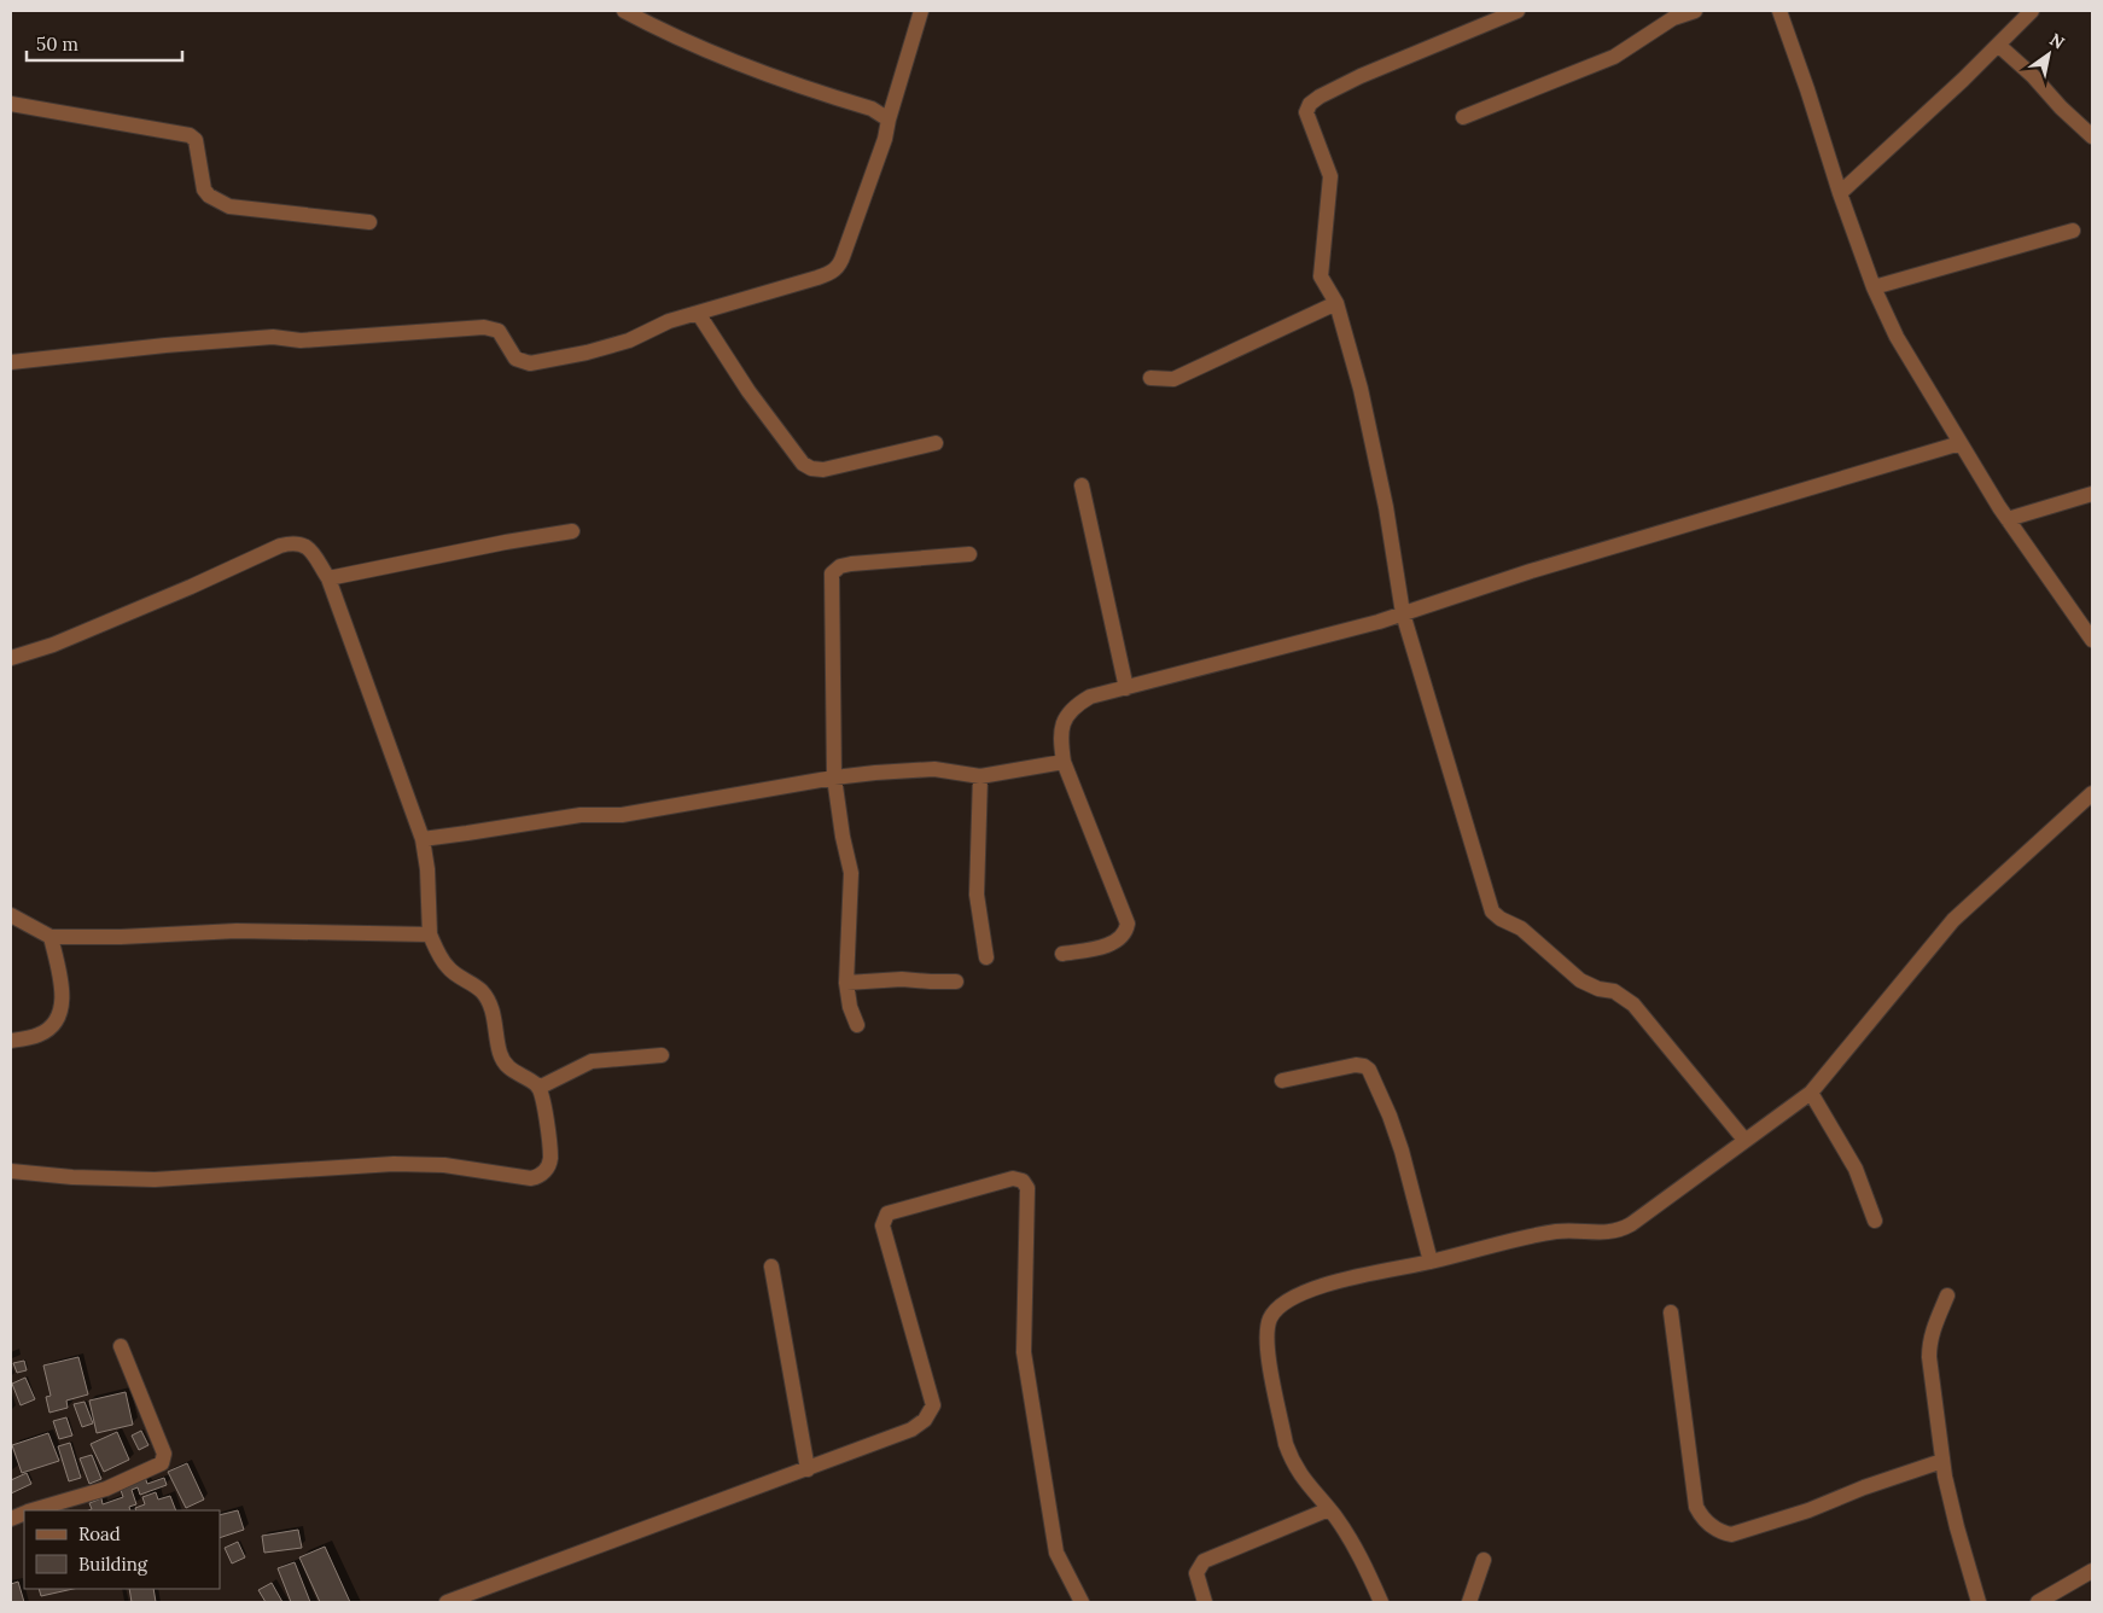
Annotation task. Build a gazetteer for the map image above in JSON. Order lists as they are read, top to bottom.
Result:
{
  "legend": ["Road", "Building"],
  "scale_bar": "50 m",
  "north": "top right"
}
